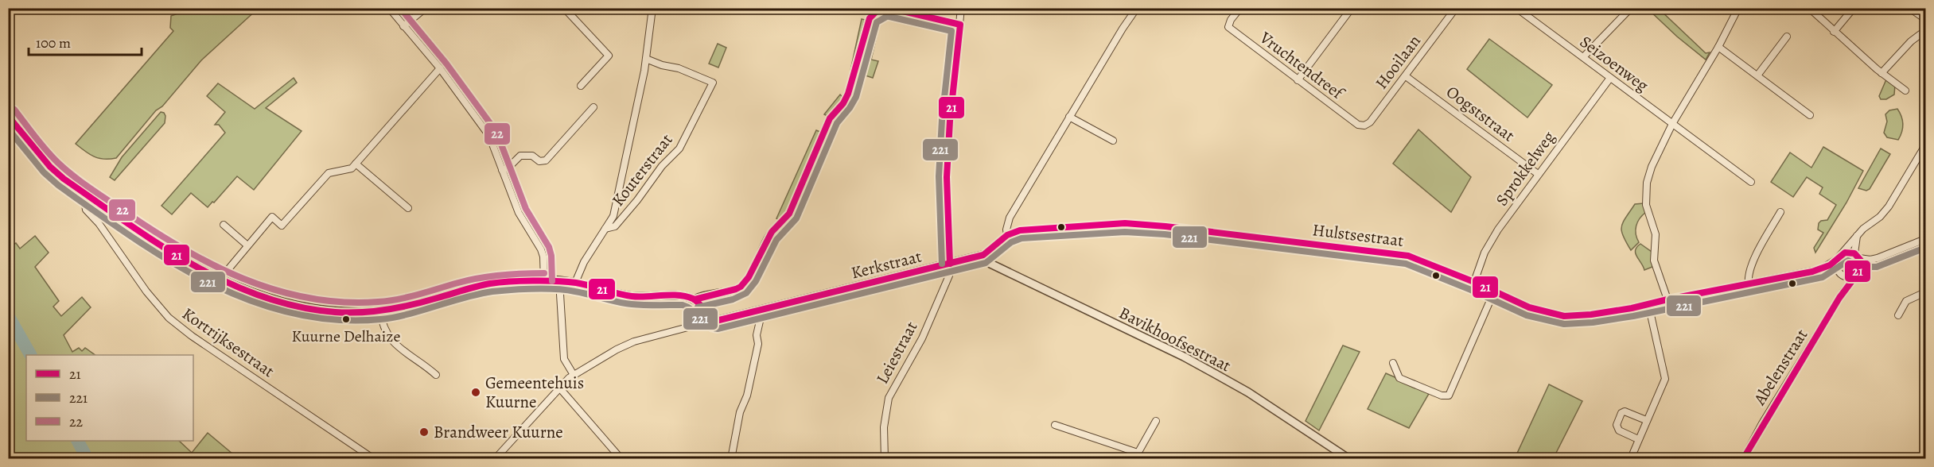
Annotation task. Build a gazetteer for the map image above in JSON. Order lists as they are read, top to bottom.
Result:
{
  "streets": {
    "street": [
      "Hooilaan",
      "Seizoenweg",
      "Vruchtendreef",
      "Oogststraat",
      "Sprokkelweg",
      "Kouterstraat",
      "Hulstsestraat",
      "Kerkstraat",
      "Bavikhoofsestraat",
      "Kortrijksestraat",
      "Leiestraat",
      "Abelenstraat"
    ]
  },
  "crossings": [
    ["Hooilaan", "Vruchtendreef"],
    ["Hooilaan", "Oogststraat"],
    ["Seizoenweg", "Sprokkelweg"],
    ["Oogststraat", "Sprokkelweg"],
    ["Sprokkelweg", "Hulstsestraat"],
    ["Hulstsestraat", "Kerkstraat"],
    ["Hulstsestraat", "Abelenstraat"],
    ["Kerkstraat", "Bavikhoofsestraat"],
    ["Kerkstraat", "Leiestraat"]
  ],
  "places": ["Kuurne Delhaize", "Gemeentehuis Kuurne", "Brandweer Kuurne"],
  "lines": ["transit line 21", "transit line 22", "transit line 221"],
  "legend": ["21", "221", "22"],
  "scale_bar": "100 m"
}
